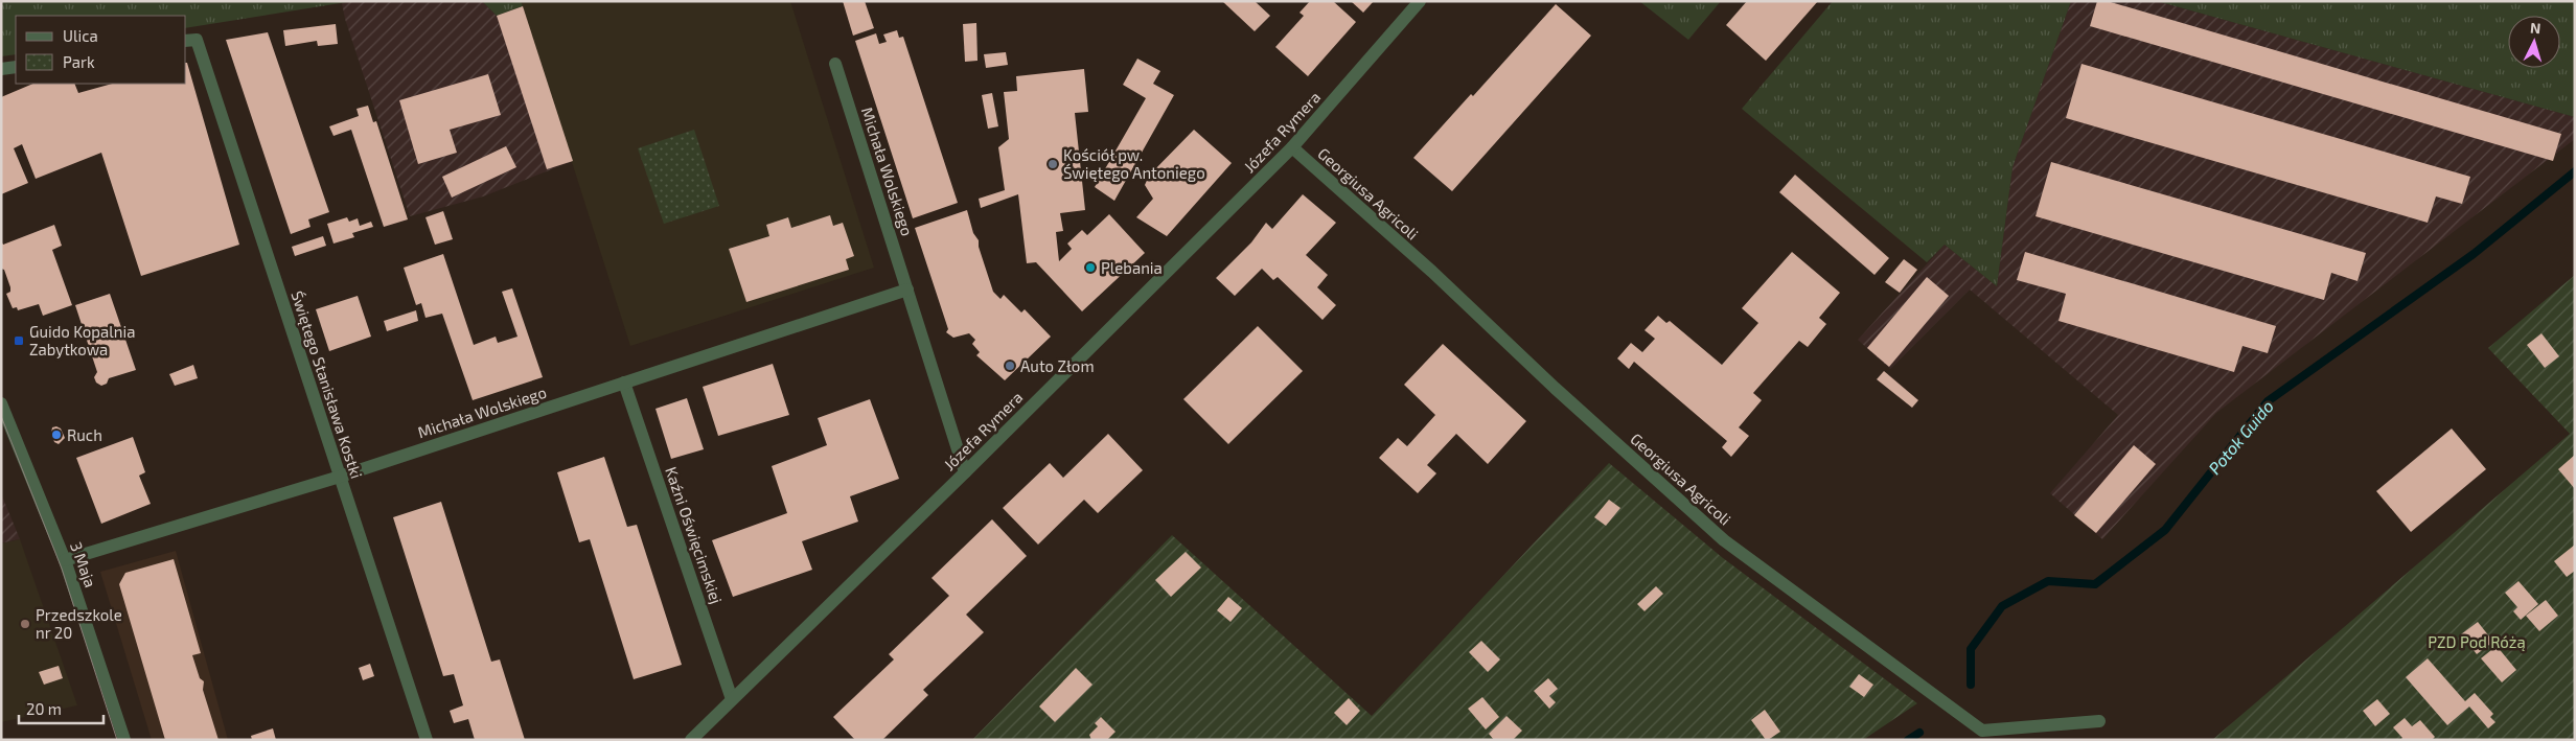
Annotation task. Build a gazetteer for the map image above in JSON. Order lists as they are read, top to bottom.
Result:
{
  "streets": {
    "street": [
      "Józefa Rymera",
      "Michała Wolskiego",
      "Georgiusa Agricoli",
      "Świętego Stanisława Kostki",
      "Kaźni Oświęcimskiej",
      "3 Maja"
    ]
  },
  "crossings": [
    ["Józefa Rymera", "Michała Wolskiego"],
    ["Józefa Rymera", "Georgiusa Agricoli"],
    ["Józefa Rymera", "Kaźni Oświęcimskiej"],
    ["Michała Wolskiego", "Świętego Stanisława Kostki"],
    ["Michała Wolskiego", "Kaźni Oświęcimskiej"],
    ["Michała Wolskiego", "3 Maja"]
  ],
  "water": ["Potok Guido"],
  "parks": ["PZD Pod Różą"],
  "places": {
    "other": [
      "Kościół pw. Świętego Antoniego",
      "Plebania",
      "Auto Złom",
      "Ruch",
      "Przedszkole nr 20"
    ],
    "transit": ["Guido Kopalnia Zabytkowa"]
  },
  "legend": ["Ulica", "Park"],
  "scale_bar": "20 m",
  "north": "top"
}
